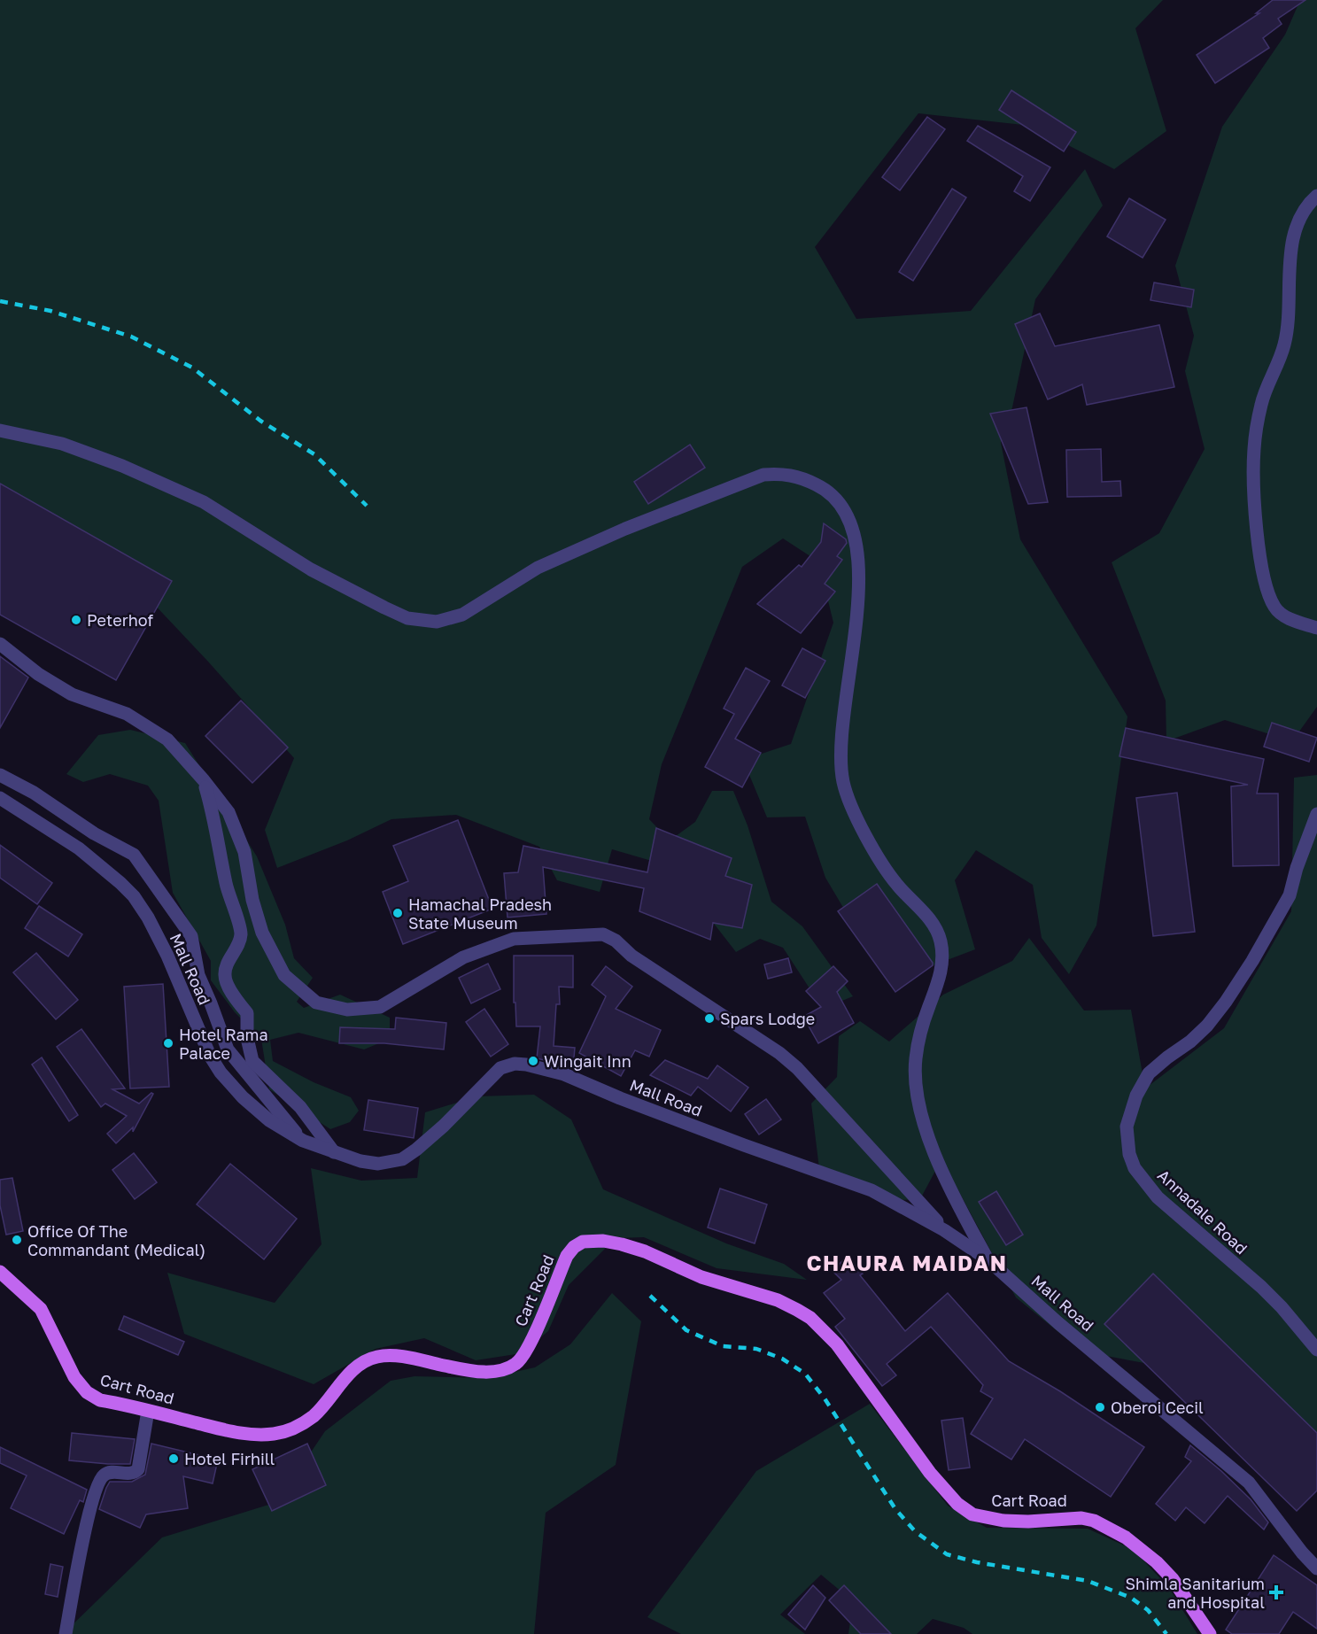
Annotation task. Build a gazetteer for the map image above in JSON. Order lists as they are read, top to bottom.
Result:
{
  "streets": {
    "main road": ["Cart Road"],
    "street": ["Mall Road", "Annadale Road"]
  },
  "districts": ["CHAURA MAIDAN"],
  "places": {
    "other": [
      "Peterhof",
      "Hamachal Pradesh State Museum",
      "Spars Lodge",
      "Hotel Rama Palace",
      "Wingait Inn",
      "Office Of The Commandant (Medical)",
      "Oberoi Cecil",
      "Hotel Firhill"
    ],
    "health": ["Shimla Sanitarium and Hospital"]
  }
}
